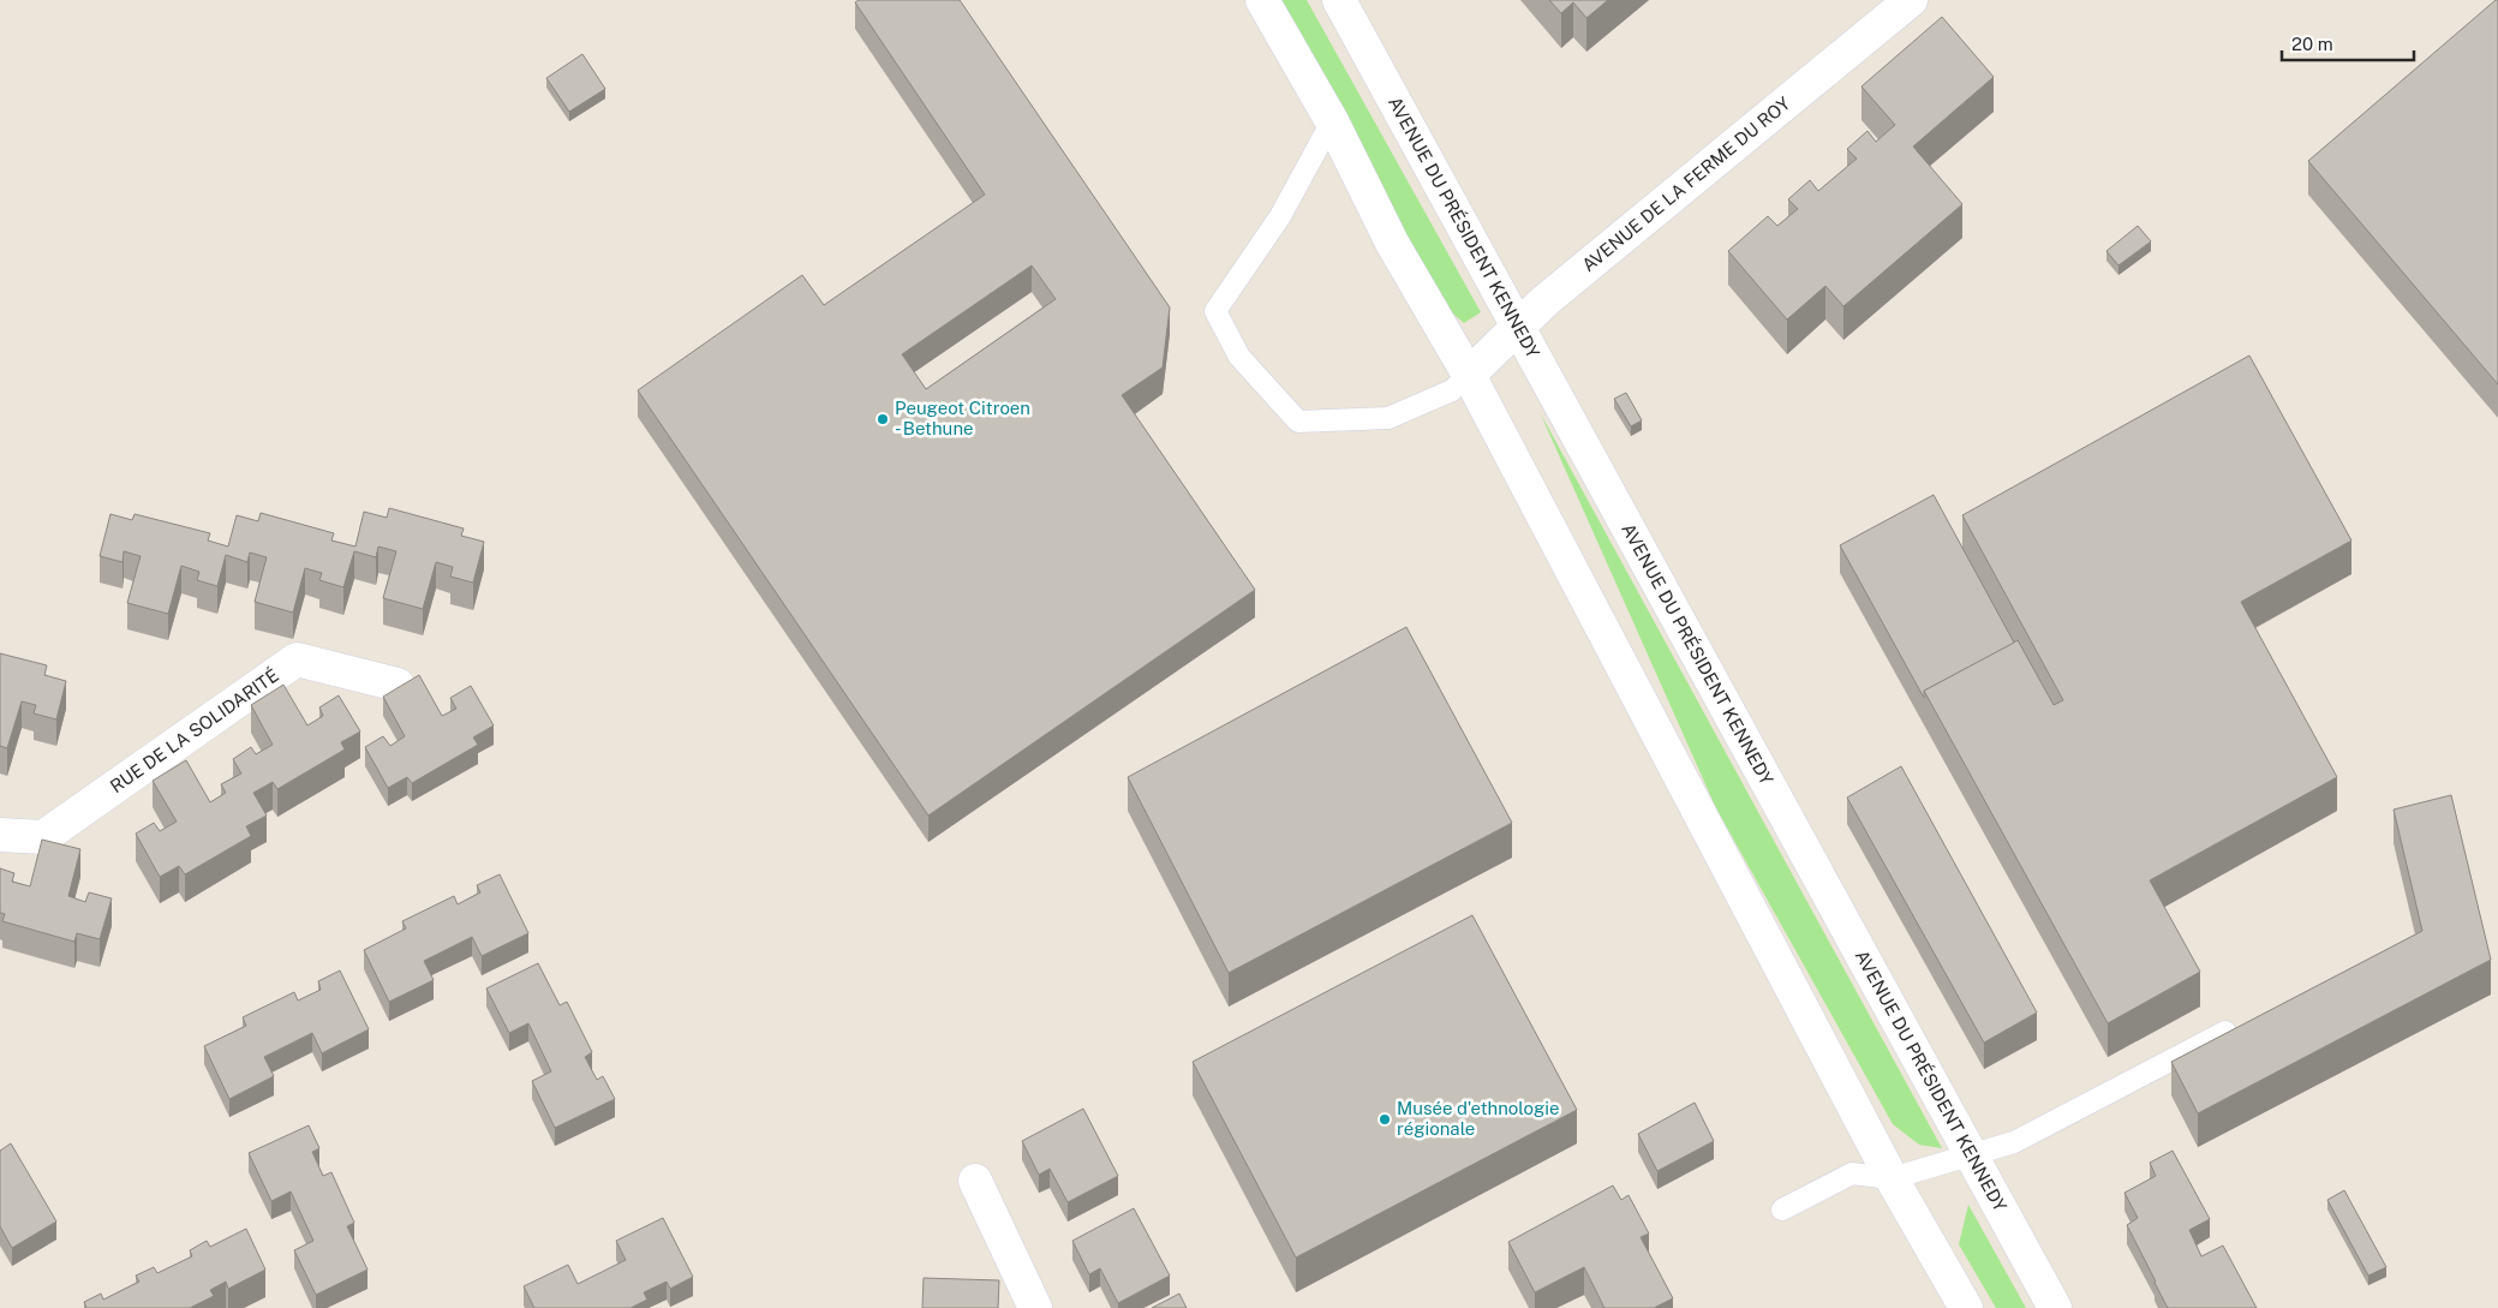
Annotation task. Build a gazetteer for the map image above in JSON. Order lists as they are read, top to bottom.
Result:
{
  "streets": {
    "main road": ["AVENUE DE LA FERME DU ROY", "AVENUE DU PRÉSIDENT KENNEDY", "RUE DE LA SOLIDARITÉ"]
  },
  "crossings": [
    ["AVENUE DE LA FERME DU ROY", "AVENUE DU PRÉSIDENT KENNEDY"]
  ],
  "places": ["Peugeot Citroen - Bethune", "Musée d'ethnologie régionale"],
  "scale_bar": "20 m"
}
